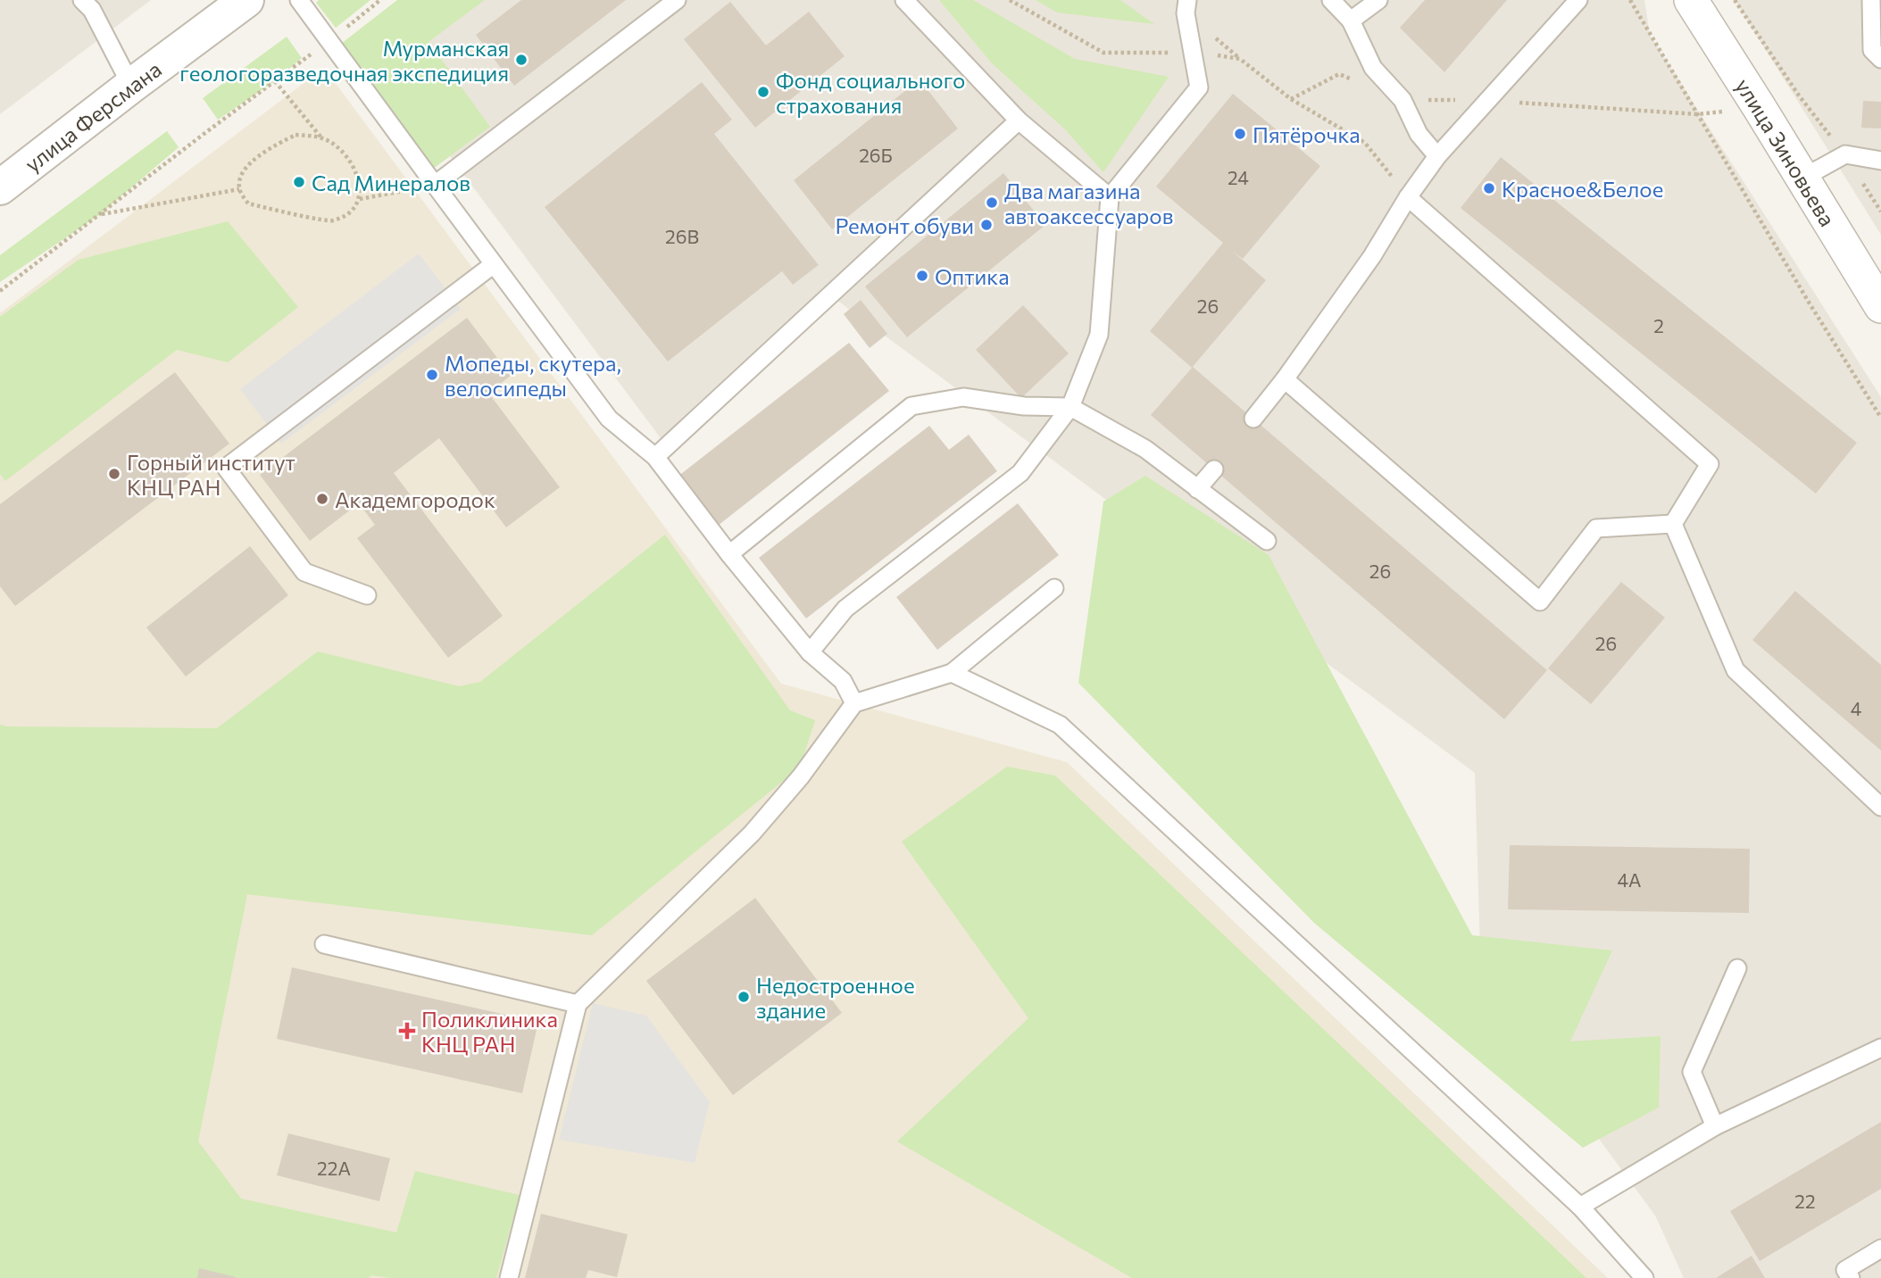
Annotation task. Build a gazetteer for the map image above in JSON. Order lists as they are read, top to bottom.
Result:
{
  "streets": {
    "street": ["улица Ферсмана", "улица Зиновьева"]
  },
  "places": {
    "other": [
      "Мурманская геологоразведочная экспедиция",
      "Фонд социального страхования",
      "Пятёрочка",
      "Сад Минералов",
      "Красное&Белое",
      "Два магазина автоаксессуаров",
      "Ремонт обуви",
      "Оптика",
      "Мопеды, скутера, велосипеды",
      "Горный институт КНЦ РАН",
      "Академгородок",
      "Недостроенное здание"
    ],
    "health": ["Поликлиника КНЦ РАН"]
  },
  "house_numbers": [
    "26Б",
    "24",
    "26В",
    "26",
    "2",
    "26",
    "26",
    "4",
    "4А",
    "22А",
    "22"
  ]
}
